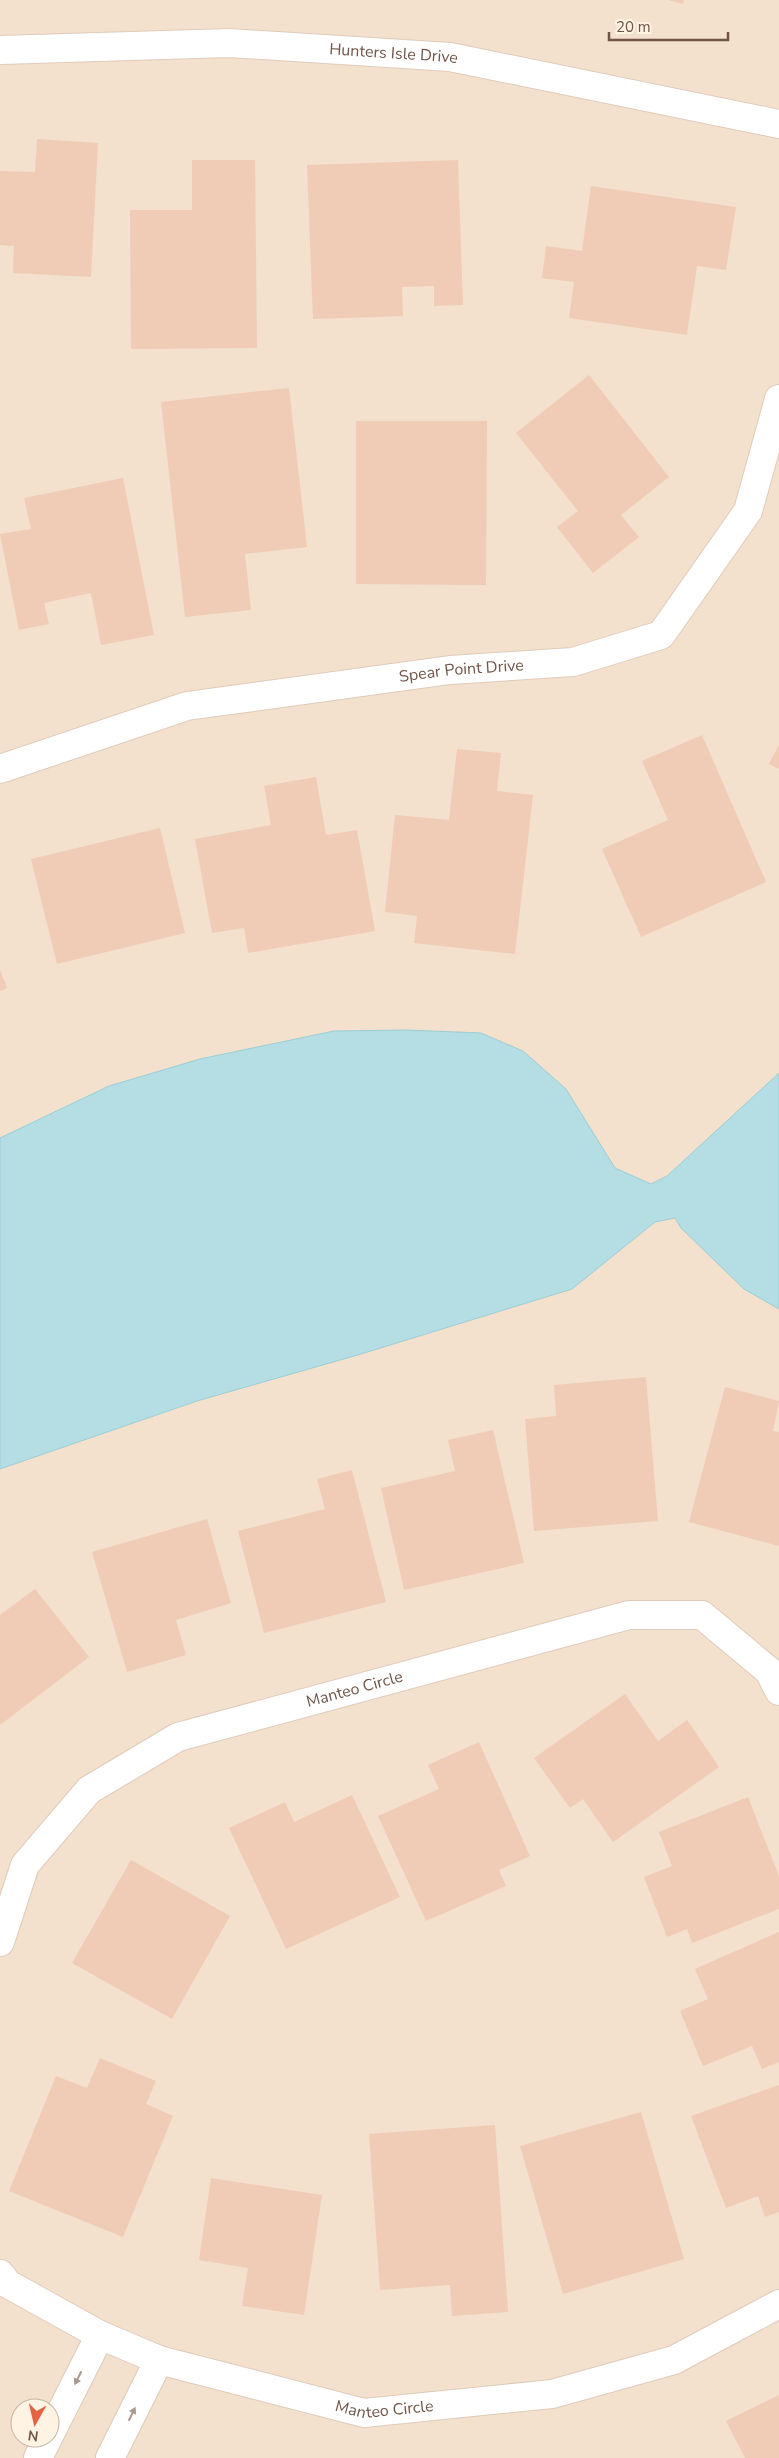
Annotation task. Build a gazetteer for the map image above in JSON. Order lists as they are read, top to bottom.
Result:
{
  "streets": {
    "street": ["Hunters Isle Drive", "Spear Point Drive", "Manteo Circle"]
  },
  "scale_bar": "20 m",
  "north": "bottom"
}
